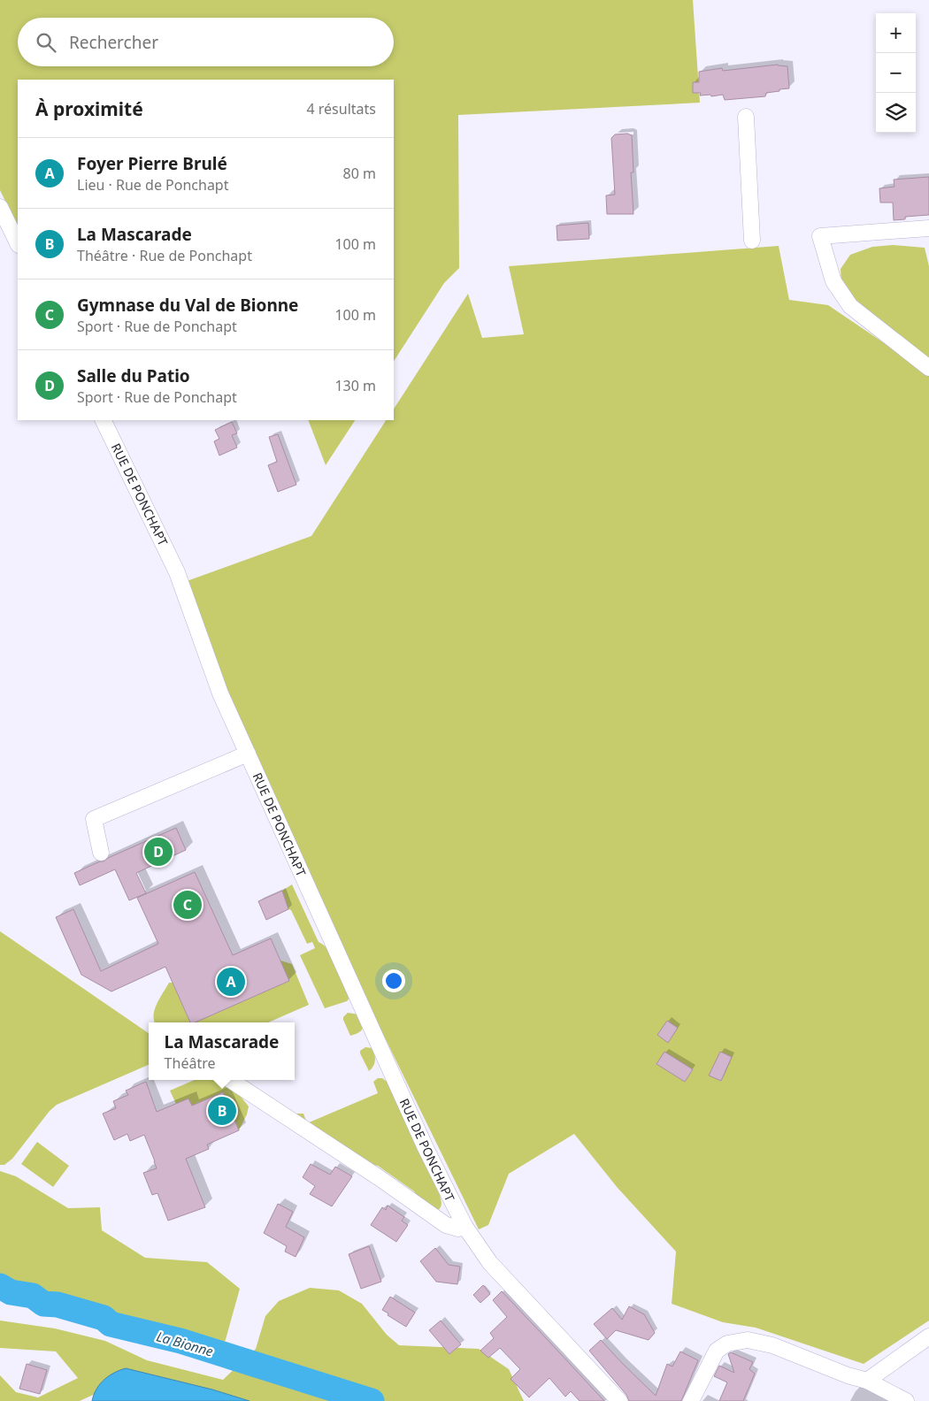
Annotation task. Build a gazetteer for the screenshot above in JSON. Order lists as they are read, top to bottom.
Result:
{
  "streets": {
    "street": ["RUE DE PONCHAPT"]
  },
  "water": ["La Bionne"],
  "page": {
    "map_buttons": ["+", "−"],
    "search": "Rechercher",
    "heading": ["À proximité", "4 résultats"],
    "list": [
      {
        "mark": "A",
        "name": "Foyer Pierre Brulé",
        "note": "Lieu · Rue de Ponchapt",
        "value": "80 m"
      },
      {
        "mark": "B",
        "name": "La Mascarade",
        "note": "Théâtre · Rue de Ponchapt",
        "value": "100 m"
      },
      {
        "mark": "C",
        "name": "Gymnase du Val de Bionne",
        "note": "Sport · Rue de Ponchapt",
        "value": "100 m"
      },
      {
        "mark": "D",
        "name": "Salle du Patio",
        "note": "Sport · Rue de Ponchapt",
        "value": "130 m"
      }
    ],
    "pins": [
      "D",
      "C",
      "A",
      "B"
    ],
    "popup": ["La Mascarade", "Théâtre"]
  }
}
